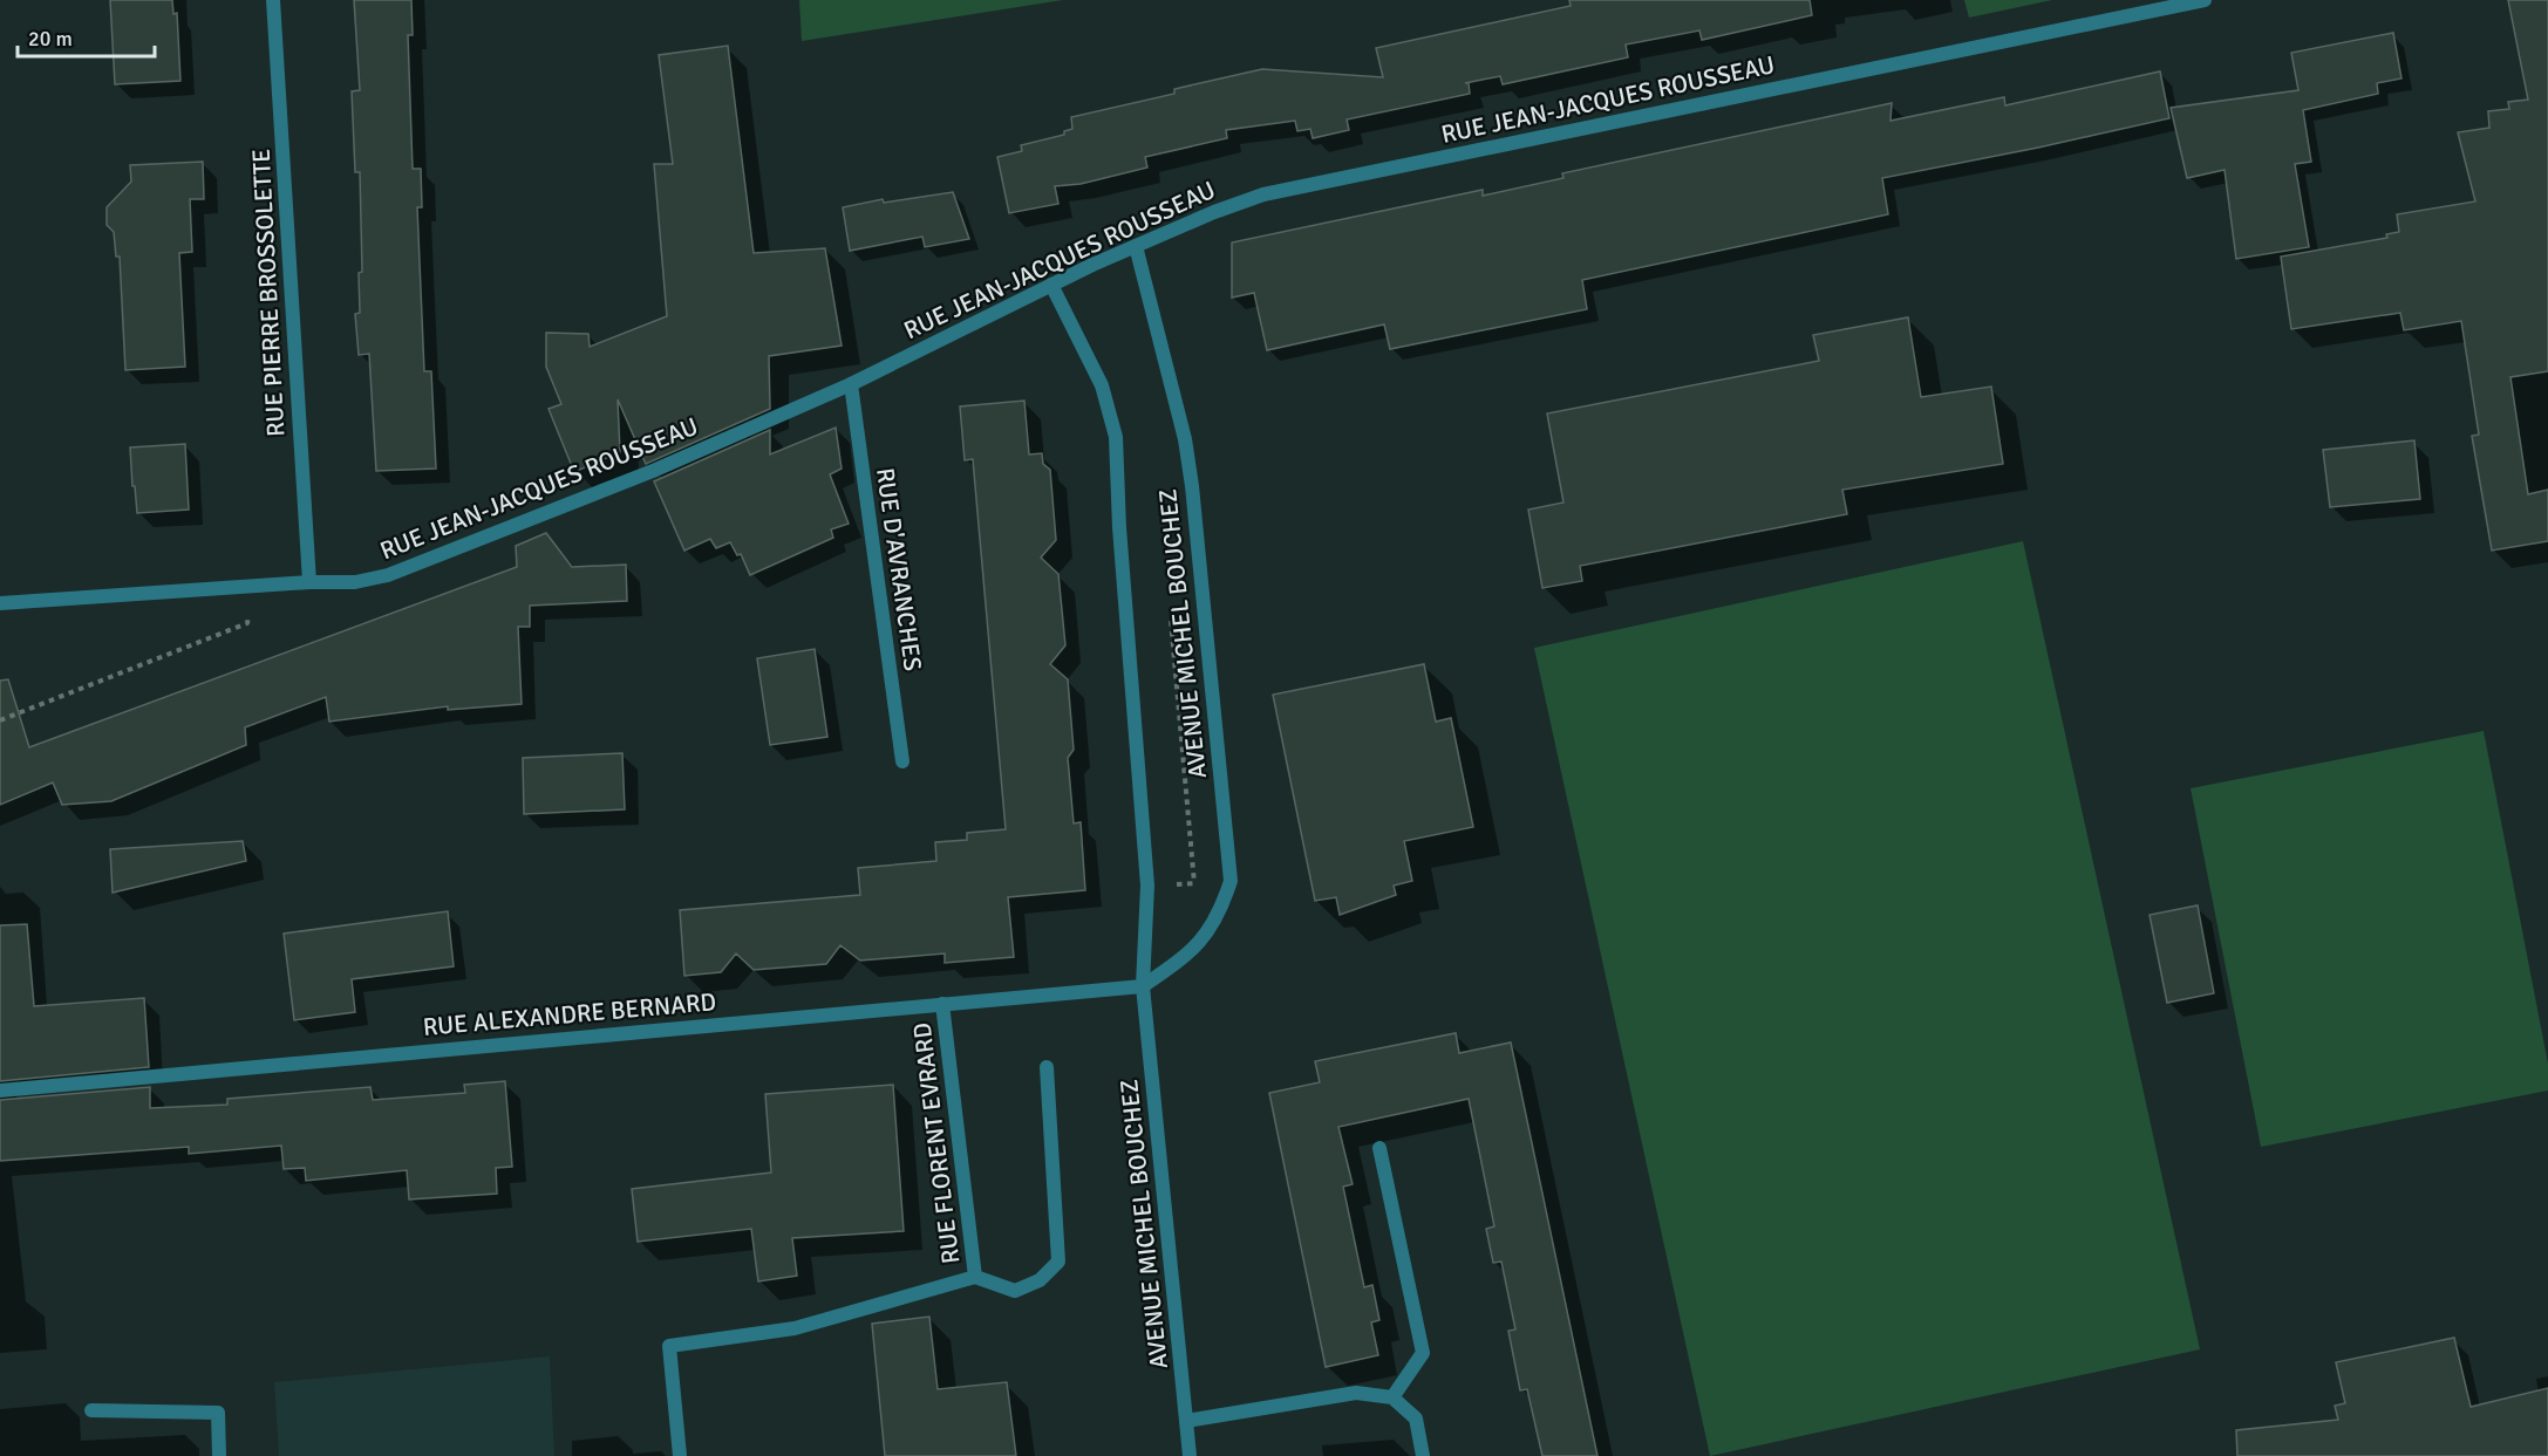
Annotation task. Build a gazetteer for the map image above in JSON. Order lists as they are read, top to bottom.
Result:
{
  "streets": {
    "street": [
      "RUE JEAN-JACQUES ROUSSEAU",
      "RUE PIERRE BROSSOLETTE",
      "RUE D'AVRANCHES",
      "AVENUE MICHEL BOUCHEZ",
      "RUE ALEXANDRE BERNARD",
      "RUE FLORENT EVRARD"
    ]
  },
  "crossings": [
    ["RUE JEAN-JACQUES ROUSSEAU", "RUE PIERRE BROSSOLETTE"],
    ["RUE JEAN-JACQUES ROUSSEAU", "RUE D'AVRANCHES"],
    ["RUE JEAN-JACQUES ROUSSEAU", "AVENUE MICHEL BOUCHEZ"],
    ["AVENUE MICHEL BOUCHEZ", "RUE ALEXANDRE BERNARD"],
    ["RUE ALEXANDRE BERNARD", "RUE FLORENT EVRARD"]
  ],
  "scale_bar": "20 m"
}
